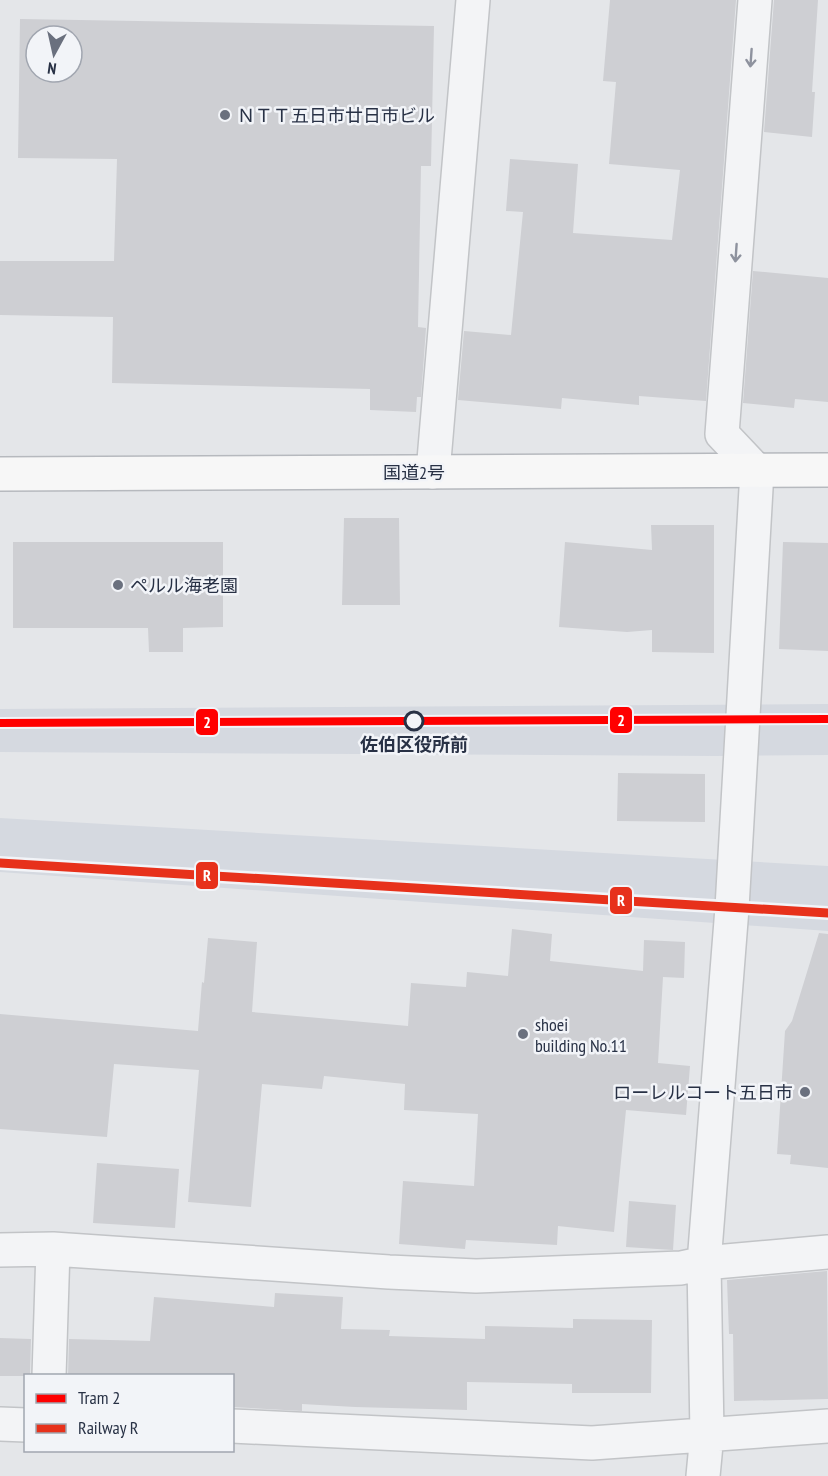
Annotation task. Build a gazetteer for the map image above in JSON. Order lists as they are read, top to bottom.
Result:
{
  "streets": {
    "highway": ["国道2号"]
  },
  "places": [
    "ＮＴＴ五日市廿日市ビル",
    "ペルル海老園",
    "佐伯区役所前",
    "shoei building No.11",
    "ローレルコート五日市"
  ],
  "lines": ["tram line 2", "rail line R"],
  "legend": ["Tram 2", "Railway R"],
  "north": "bottom"
}
